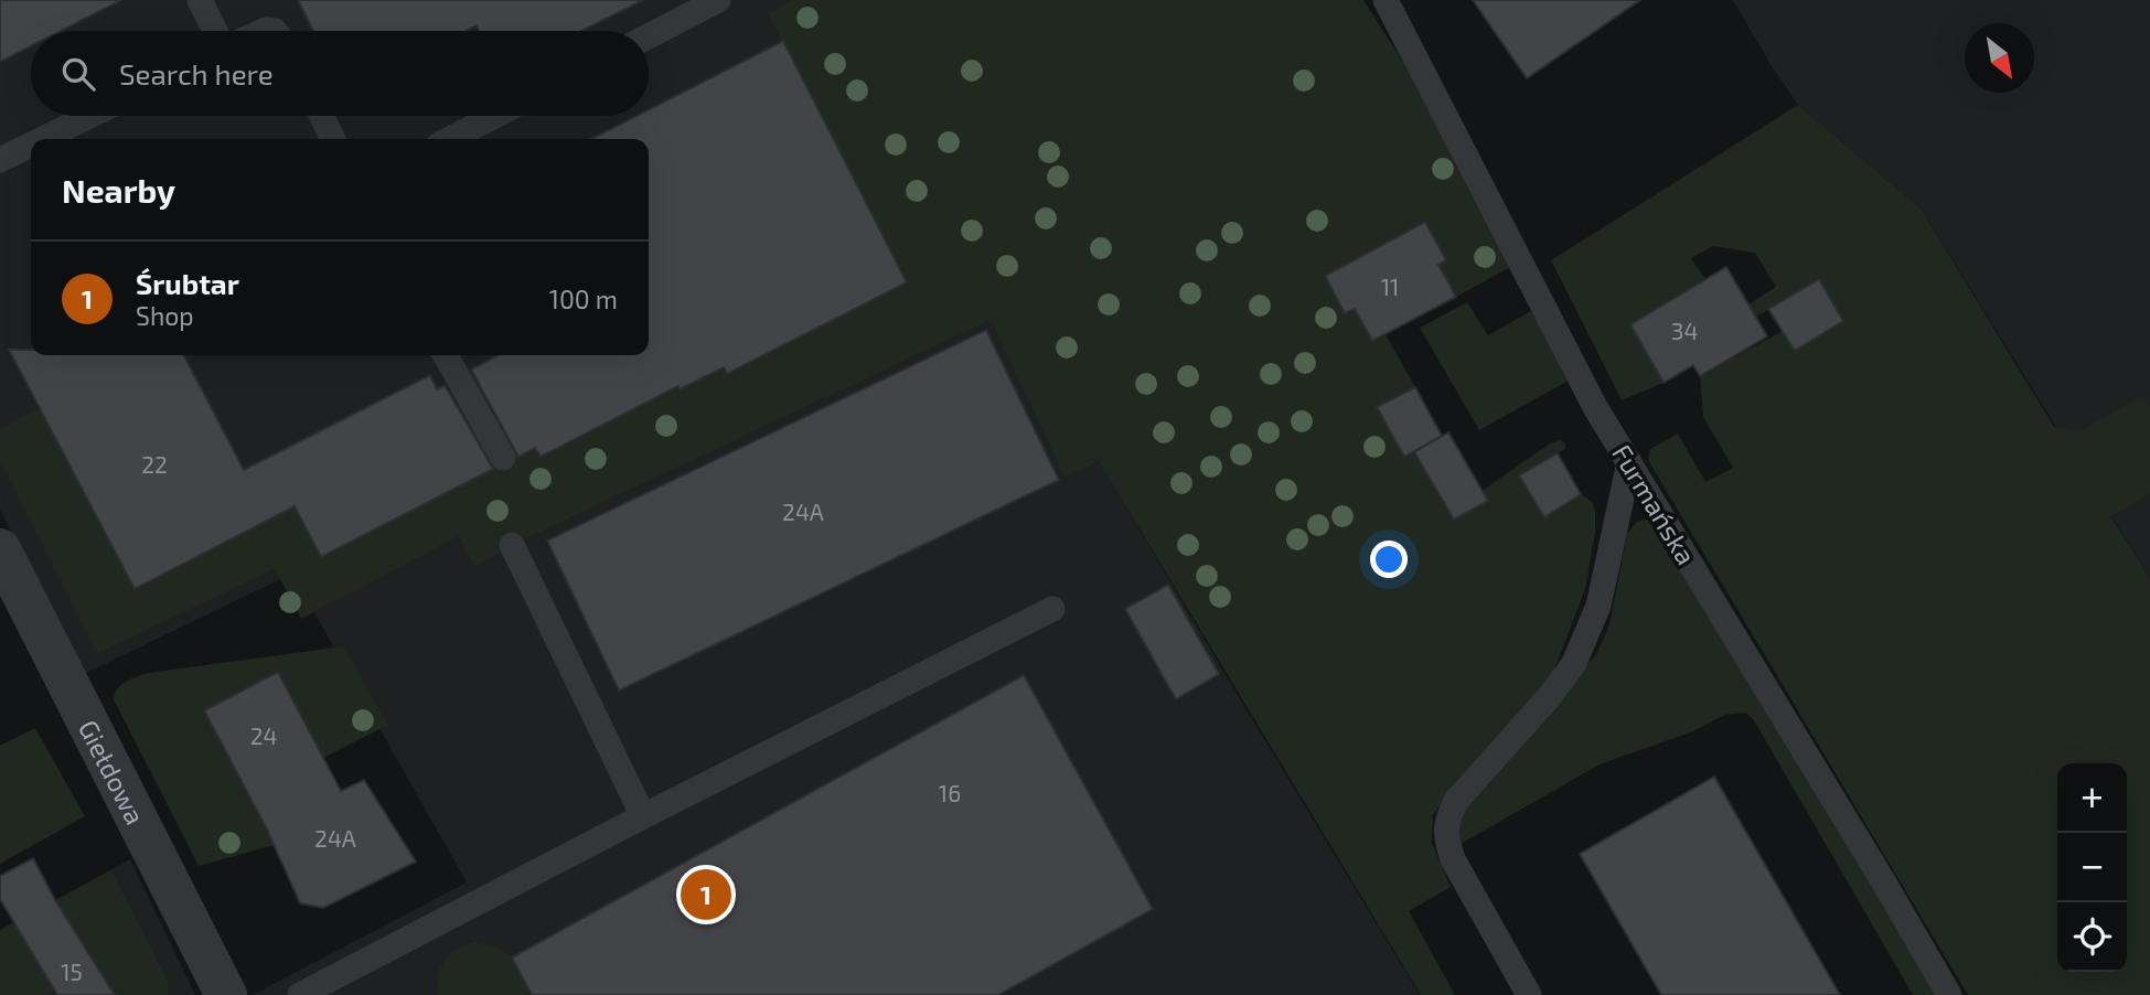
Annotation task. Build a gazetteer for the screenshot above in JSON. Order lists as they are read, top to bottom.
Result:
{
  "streets": {
    "street": ["Giełdowa"],
    "lane": ["Furmańska"]
  },
  "house_numbers": [
    "11",
    "34",
    "22",
    "24A",
    "24",
    "16",
    "24A",
    "15"
  ],
  "north": "bottom right",
  "page": {
    "search": "Search here",
    "heading": "Nearby",
    "list": [
      {
        "mark": "1",
        "name": "Śrubtar",
        "note": "Shop",
        "value": "100 m"
      }
    ],
    "map_buttons": ["+", "−"],
    "pins": "1"
  }
}
